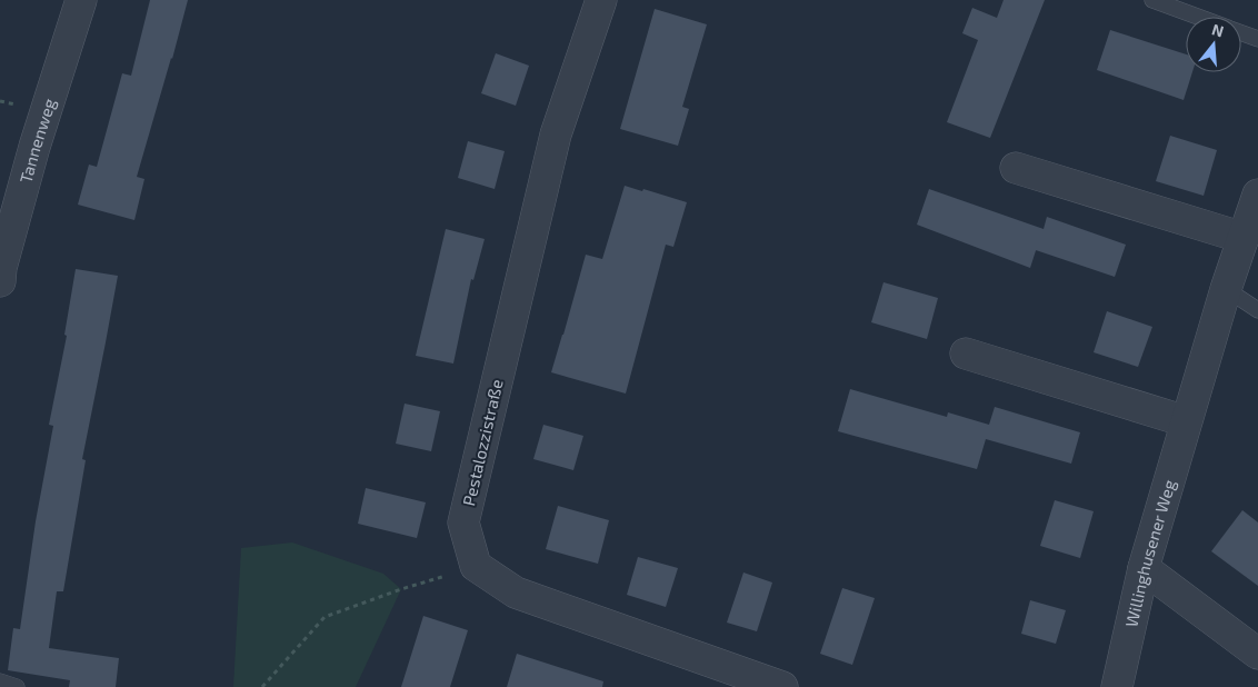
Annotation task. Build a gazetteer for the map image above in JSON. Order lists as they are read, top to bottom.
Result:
{
  "streets": {
    "street": ["Tannenweg", "Pestalozzistraße", "Willinghusener Weg"]
  },
  "north": "top"
}
